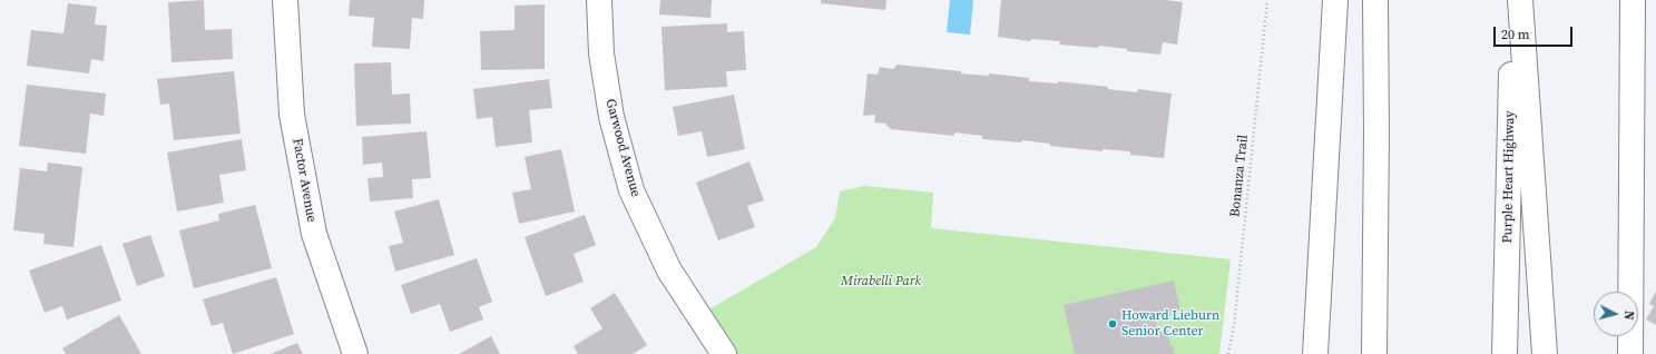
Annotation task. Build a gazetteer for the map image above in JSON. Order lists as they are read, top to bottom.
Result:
{
  "streets": {
    "main road": ["Garwood Avenue", "Purple Heart Highway", "Factor Avenue"],
    "path": ["Bonanza Trail"]
  },
  "parks": ["Mirabelli Park"],
  "places": ["Howard Lieburn Senior Center"],
  "scale_bar": "20 m",
  "north": "right"
}
